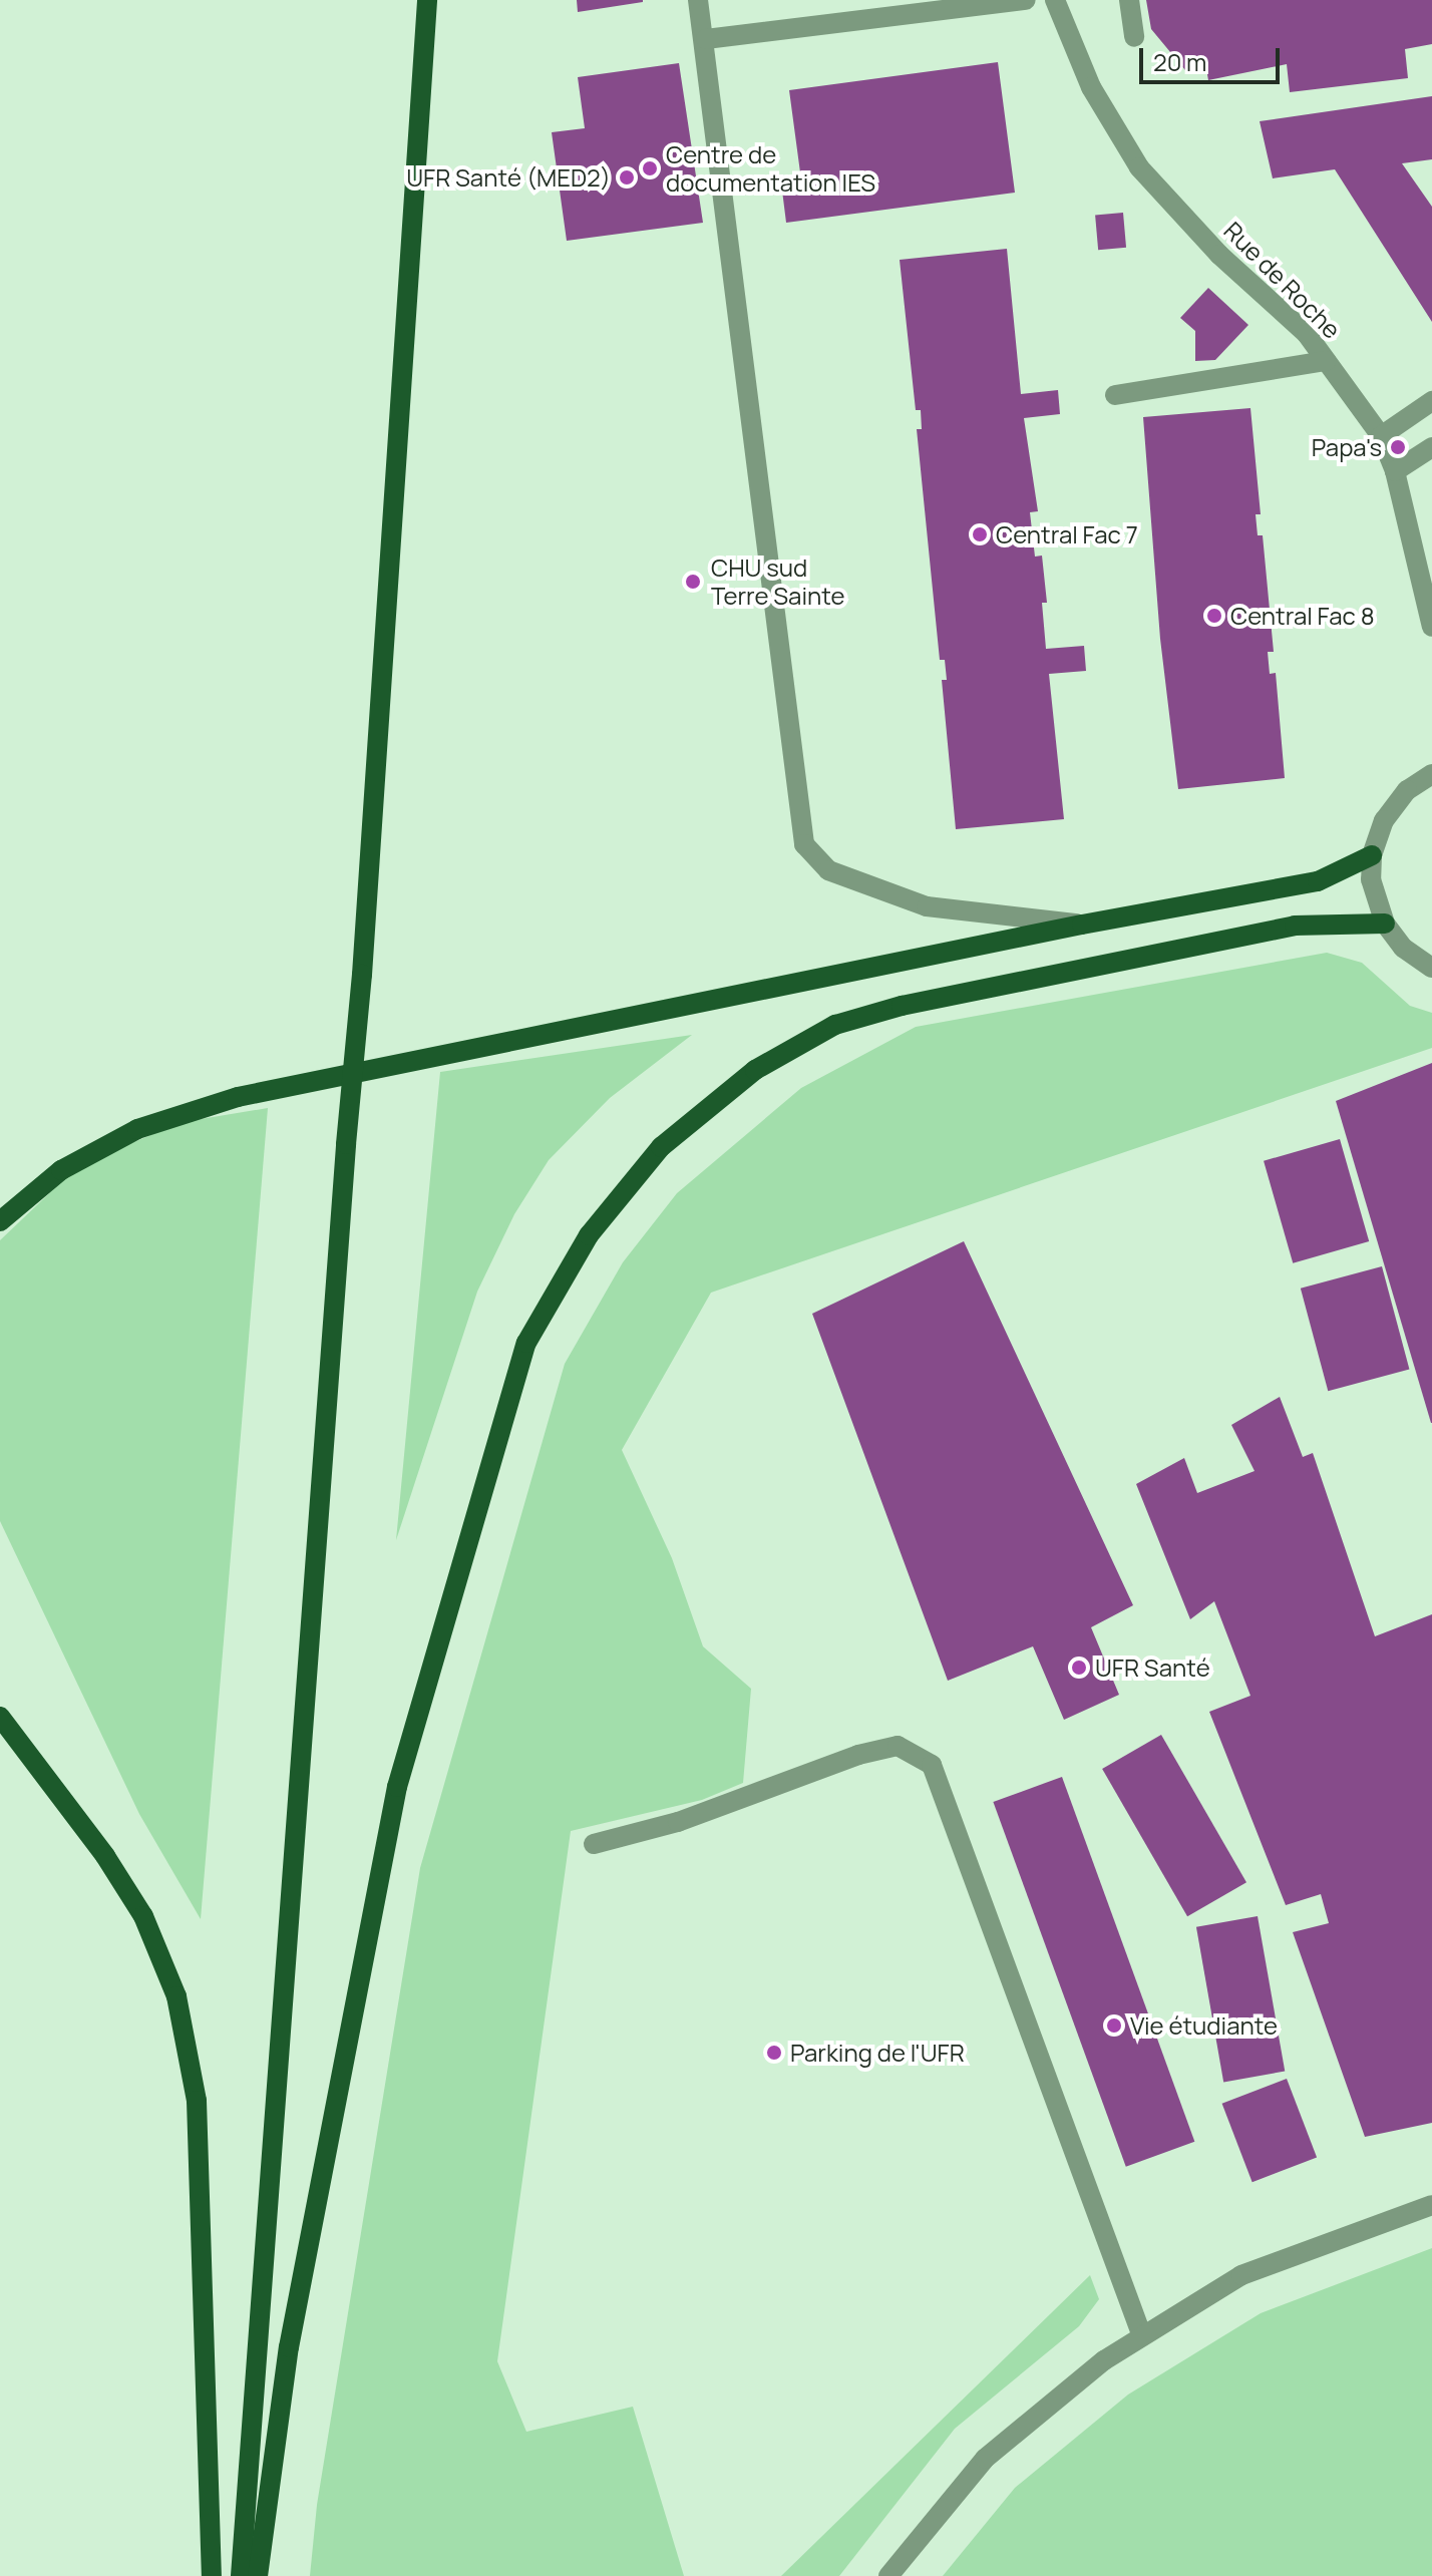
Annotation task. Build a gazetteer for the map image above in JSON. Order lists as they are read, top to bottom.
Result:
{
  "streets": {
    "street": ["Rue de Roche"]
  },
  "places": [
    "Centre de documentation IES",
    "UFR Santé (MED2)",
    "Papa's",
    "Central Fac 7",
    "CHU sud Terre Sainte",
    "Central Fac 8",
    "UFR Santé",
    "Vie étudiante",
    "Parking de l'UFR"
  ],
  "scale_bar": "20 m"
}
